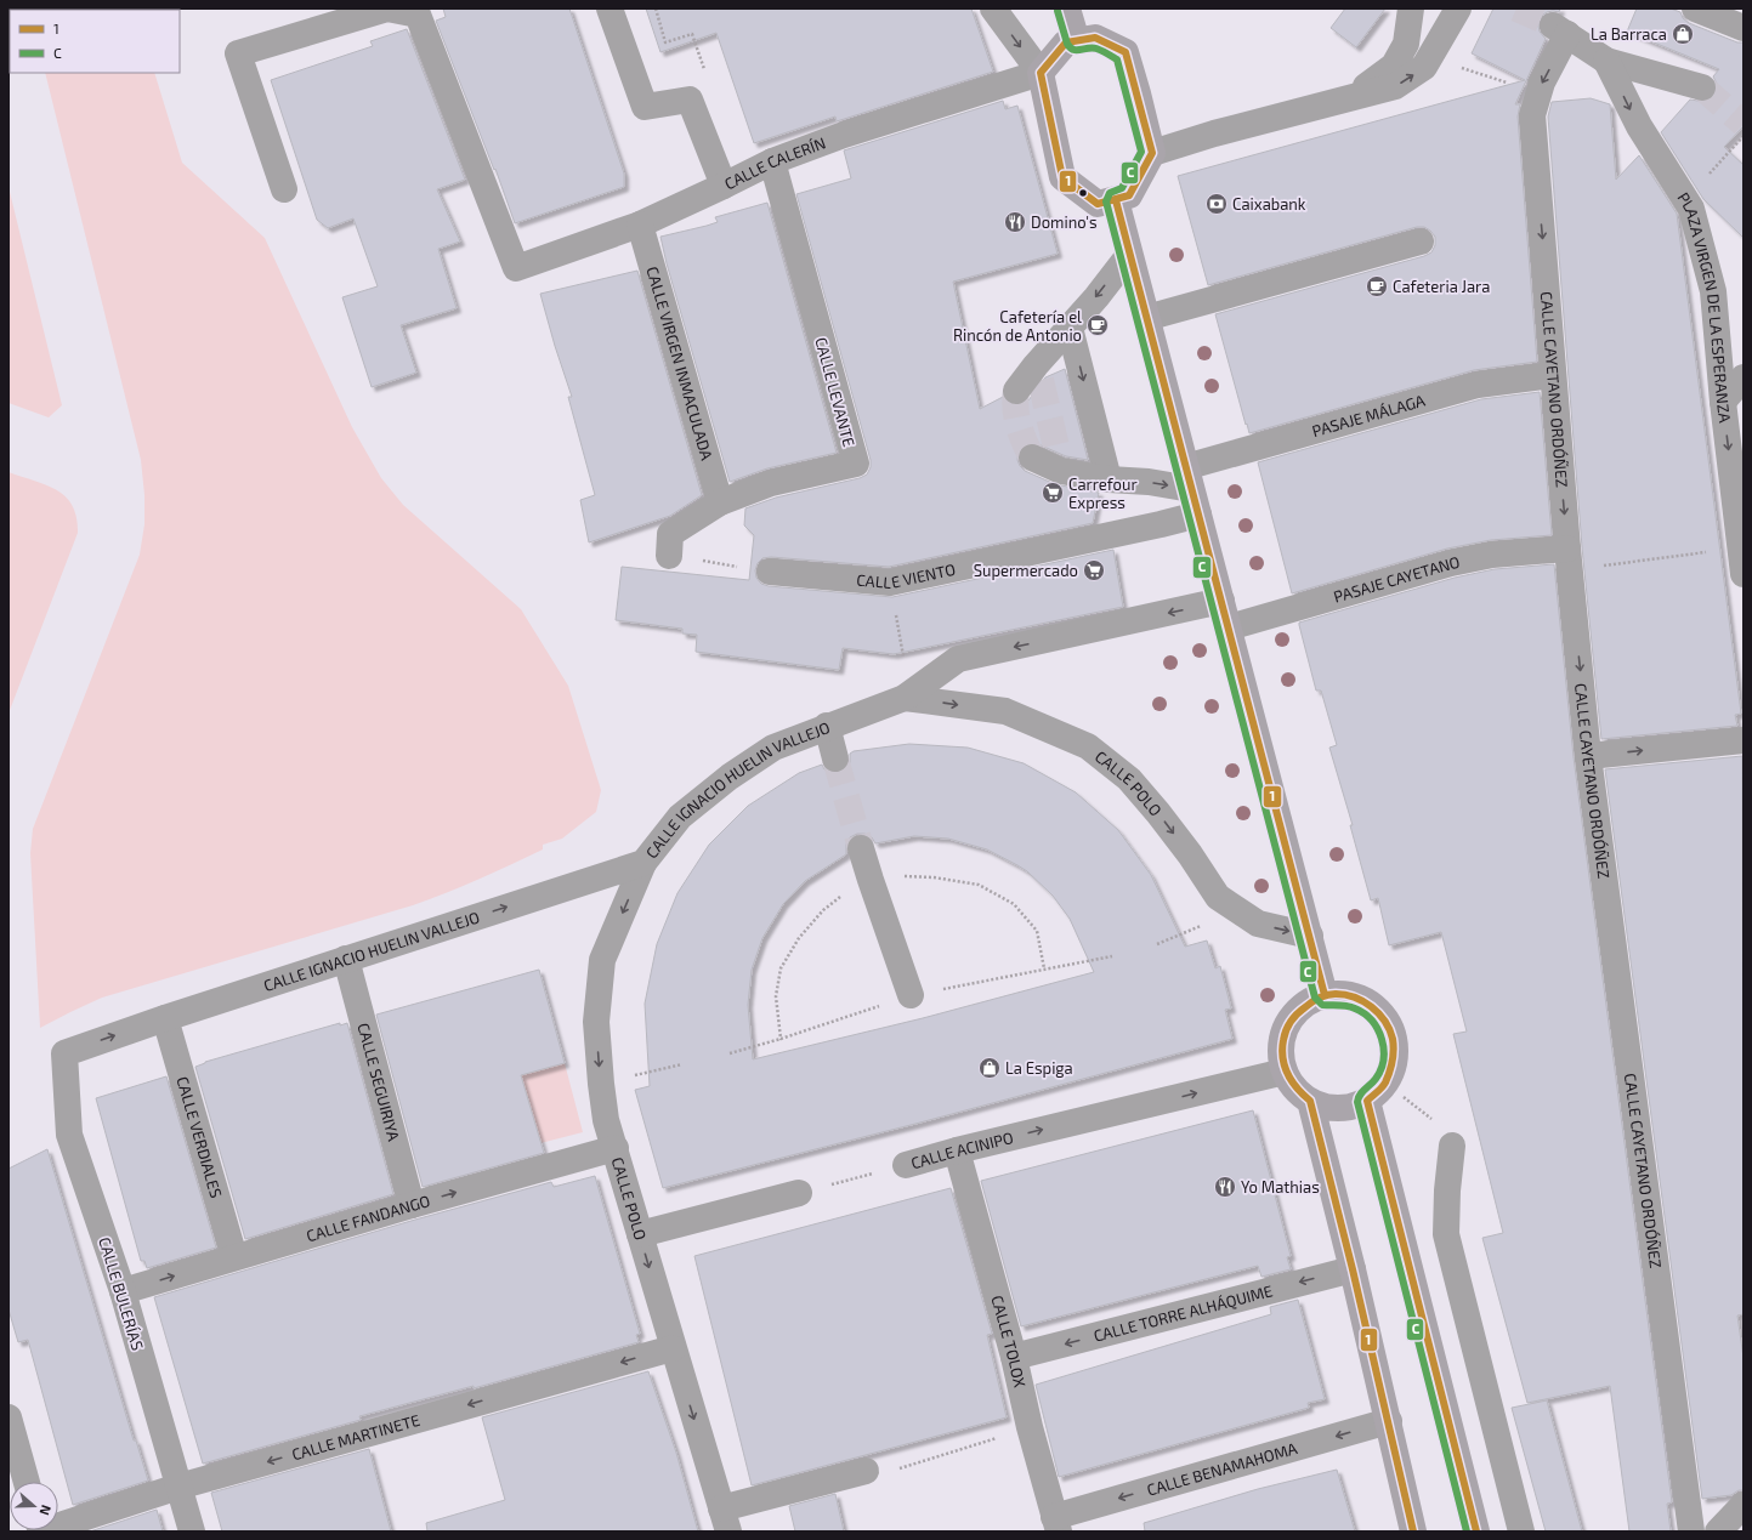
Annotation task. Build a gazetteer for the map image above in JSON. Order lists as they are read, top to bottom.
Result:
{
  "streets": {
    "street": [
      "CALLE CALERÍN",
      "PLAZA VIRGEN DE LA ESPERANZA",
      "CALLE VIRGEN INMACULADA",
      "CALLE CAYETANO ORDÓÑEZ",
      "CALLE LEVANTE",
      "PASAJE MÁLAGA",
      "CALLE VIENTO",
      "PASAJE CAYETANO",
      "CALLE POLO",
      "CALLE IGNACIO HUELIN VALLEJO",
      "CALLE SEGUIRIYA",
      "CALLE VERDIALES",
      "CALLE ACINIPO",
      "CALLE FANDANGO",
      "CALLE BULERÍAS",
      "CALLE TORRE ALHÁQUIME",
      "CALLE TOLOX",
      "CALLE MARTINETE",
      "CALLE BENAMAHOMA"
    ]
  },
  "crossings": [
    ["CALLE CALERÍN", "CALLE VIRGEN INMACULADA"],
    ["CALLE CALERÍN", "CALLE LEVANTE"],
    ["PLAZA VIRGEN DE LA ESPERANZA", "CALLE CAYETANO ORDÓÑEZ"],
    ["CALLE VIRGEN INMACULADA", "CALLE LEVANTE"],
    ["CALLE CAYETANO ORDÓÑEZ", "PASAJE MÁLAGA"],
    ["CALLE CAYETANO ORDÓÑEZ", "PASAJE CAYETANO"],
    ["CALLE POLO", "CALLE IGNACIO HUELIN VALLEJO"],
    ["CALLE POLO", "CALLE FANDANGO"],
    ["CALLE POLO", "CALLE MARTINETE"],
    ["CALLE IGNACIO HUELIN VALLEJO", "CALLE SEGUIRIYA"],
    ["CALLE IGNACIO HUELIN VALLEJO", "CALLE VERDIALES"],
    ["CALLE IGNACIO HUELIN VALLEJO", "CALLE BULERÍAS"],
    ["CALLE SEGUIRIYA", "CALLE FANDANGO"],
    ["CALLE VERDIALES", "CALLE FANDANGO"],
    ["CALLE ACINIPO", "CALLE TOLOX"],
    ["CALLE FANDANGO", "CALLE BULERÍAS"],
    ["CALLE BULERÍAS", "CALLE MARTINETE"],
    ["CALLE TORRE ALHÁQUIME", "CALLE TOLOX"],
    ["CALLE TOLOX", "CALLE BENAMAHOMA"]
  ],
  "one_way": [
    "PLAZA VIRGEN DE LA ESPERANZA",
    "CALLE CAYETANO ORDÓÑEZ",
    "CALLE POLO",
    "CALLE ACINIPO",
    "CALLE FANDANGO",
    "CALLE TORRE ALHÁQUIME",
    "CALLE MARTINETE",
    "CALLE BENAMAHOMA"
  ],
  "places": {
    "shop": ["La Barraca", "La Espiga"],
    "bank": ["Caixabank"],
    "restaurant": ["Domino's", "Yo Mathias"],
    "cafe": ["Cafeteria Jara", "Cafetería el Rincón de Antonio"],
    "supermarket": ["Carrefour Express", "Supermercado"]
  },
  "lines": ["transit line C", "transit line 1"],
  "legend": ["1", "C"],
  "north": "right"
}
